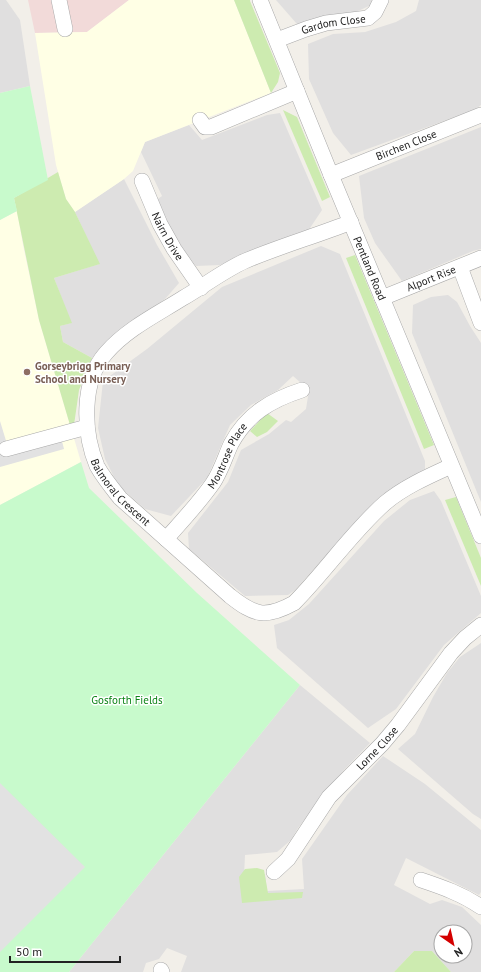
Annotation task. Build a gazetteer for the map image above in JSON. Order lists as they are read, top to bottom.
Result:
{
  "streets": {
    "street": [
      "Gardom Close",
      "Birchen Close",
      "Nairn Drive",
      "Pentland Road",
      "Alport Rise",
      "Montrose Place",
      "Balmoral Crescent",
      "Lorne Close"
    ]
  },
  "crossings": [
    ["Gardom Close", "Pentland Road"],
    ["Birchen Close", "Pentland Road"],
    ["Nairn Drive", "Balmoral Crescent"],
    ["Pentland Road", "Alport Rise"],
    ["Pentland Road", "Balmoral Crescent"],
    ["Montrose Place", "Balmoral Crescent"]
  ],
  "parks": ["Gosforth Fields"],
  "places": ["Gorseybrigg Primary School and Nursery"],
  "scale_bar": "50 m",
  "north": "bottom right"
}
